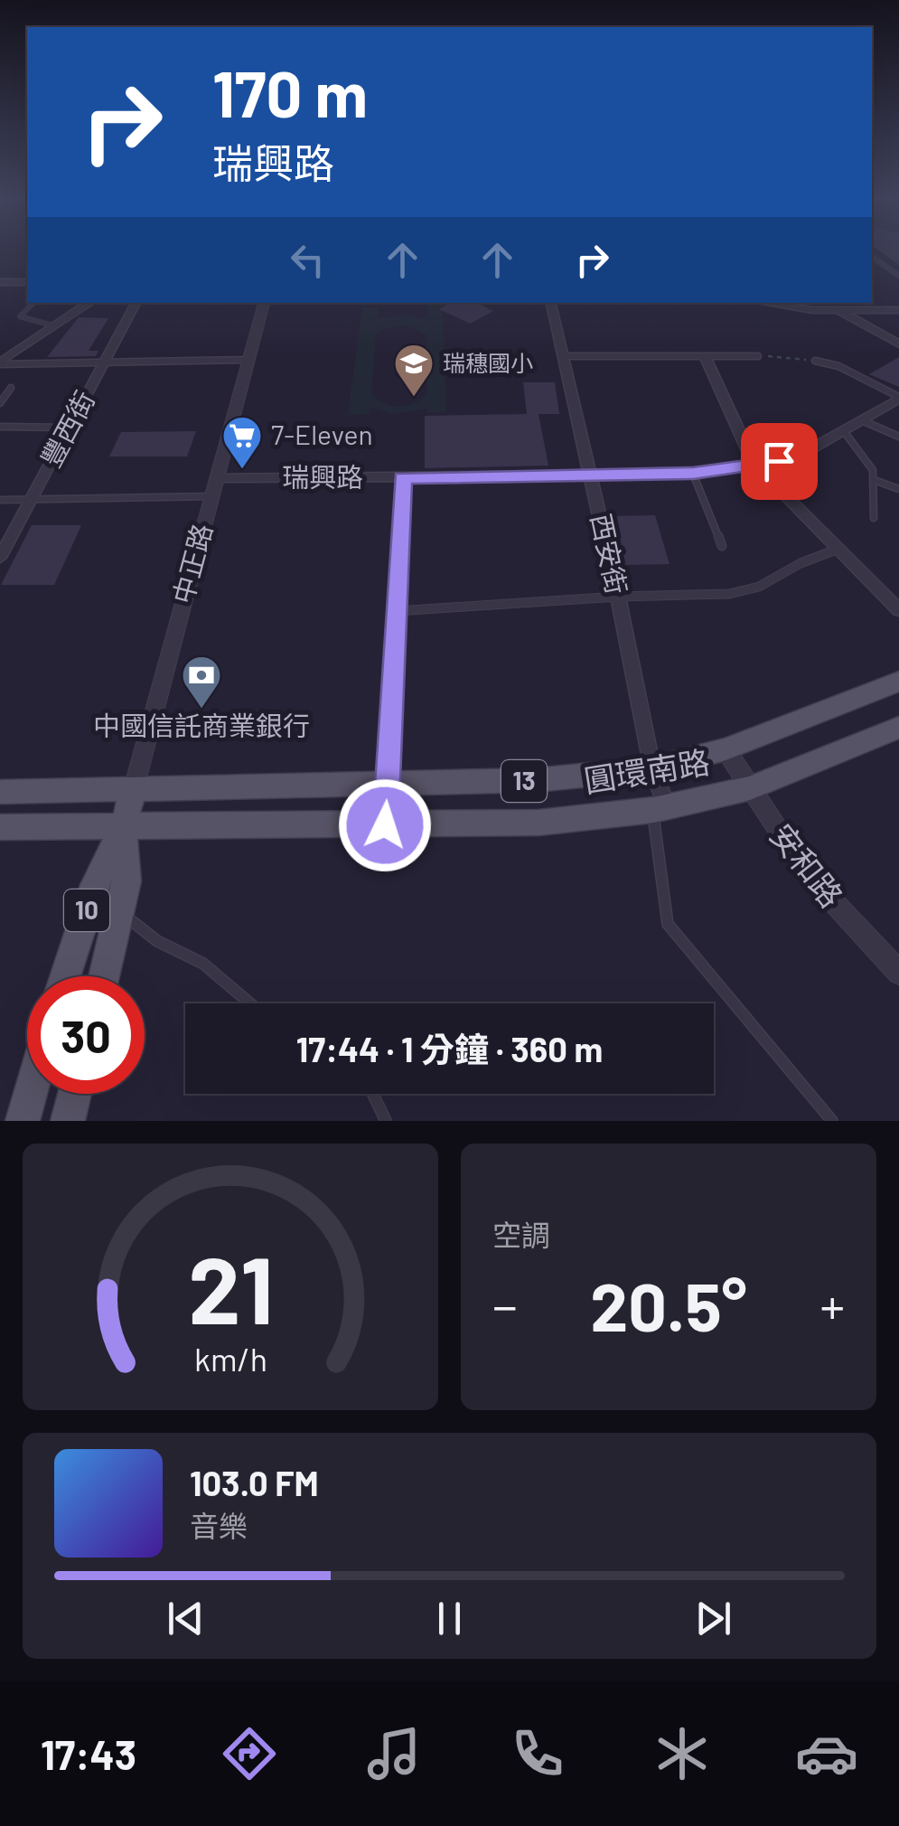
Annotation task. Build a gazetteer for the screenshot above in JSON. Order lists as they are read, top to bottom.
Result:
{
  "streets": {
    "main road": [
      "中正路",
      "圓環南路",
      "13",
      "10"
    ],
    "street": [
      "豐西街",
      "瑞興路",
      "西安街",
      "安和路"
    ]
  },
  "crossings": [
    ["瑞興路", "西安街"],
    ["瑞興路", "中正路"],
    ["西安街", "圓環南路"],
    ["中正路", "圓環南路"],
    ["中正路", "13"],
    ["圓環南路", "13"],
    ["圓環南路", "安和路"]
  ],
  "places": {
    "school or university": ["瑞穗國小"],
    "supermarket": ["7-Eleven"],
    "bank": ["中國信託商業銀行"]
  },
  "page": {
    "turn": ["170 m", "瑞興路"],
    "limit": "30",
    "trip": "17:44 · 1 分鐘 · 360 m",
    "tile": "空調",
    "heat": ["−", "20.5°", "+"],
    "song": ["103.0 FM", "音樂"],
    "tabs": "17:43",
    "gauge": ["21", "km/h"]
  }
}
